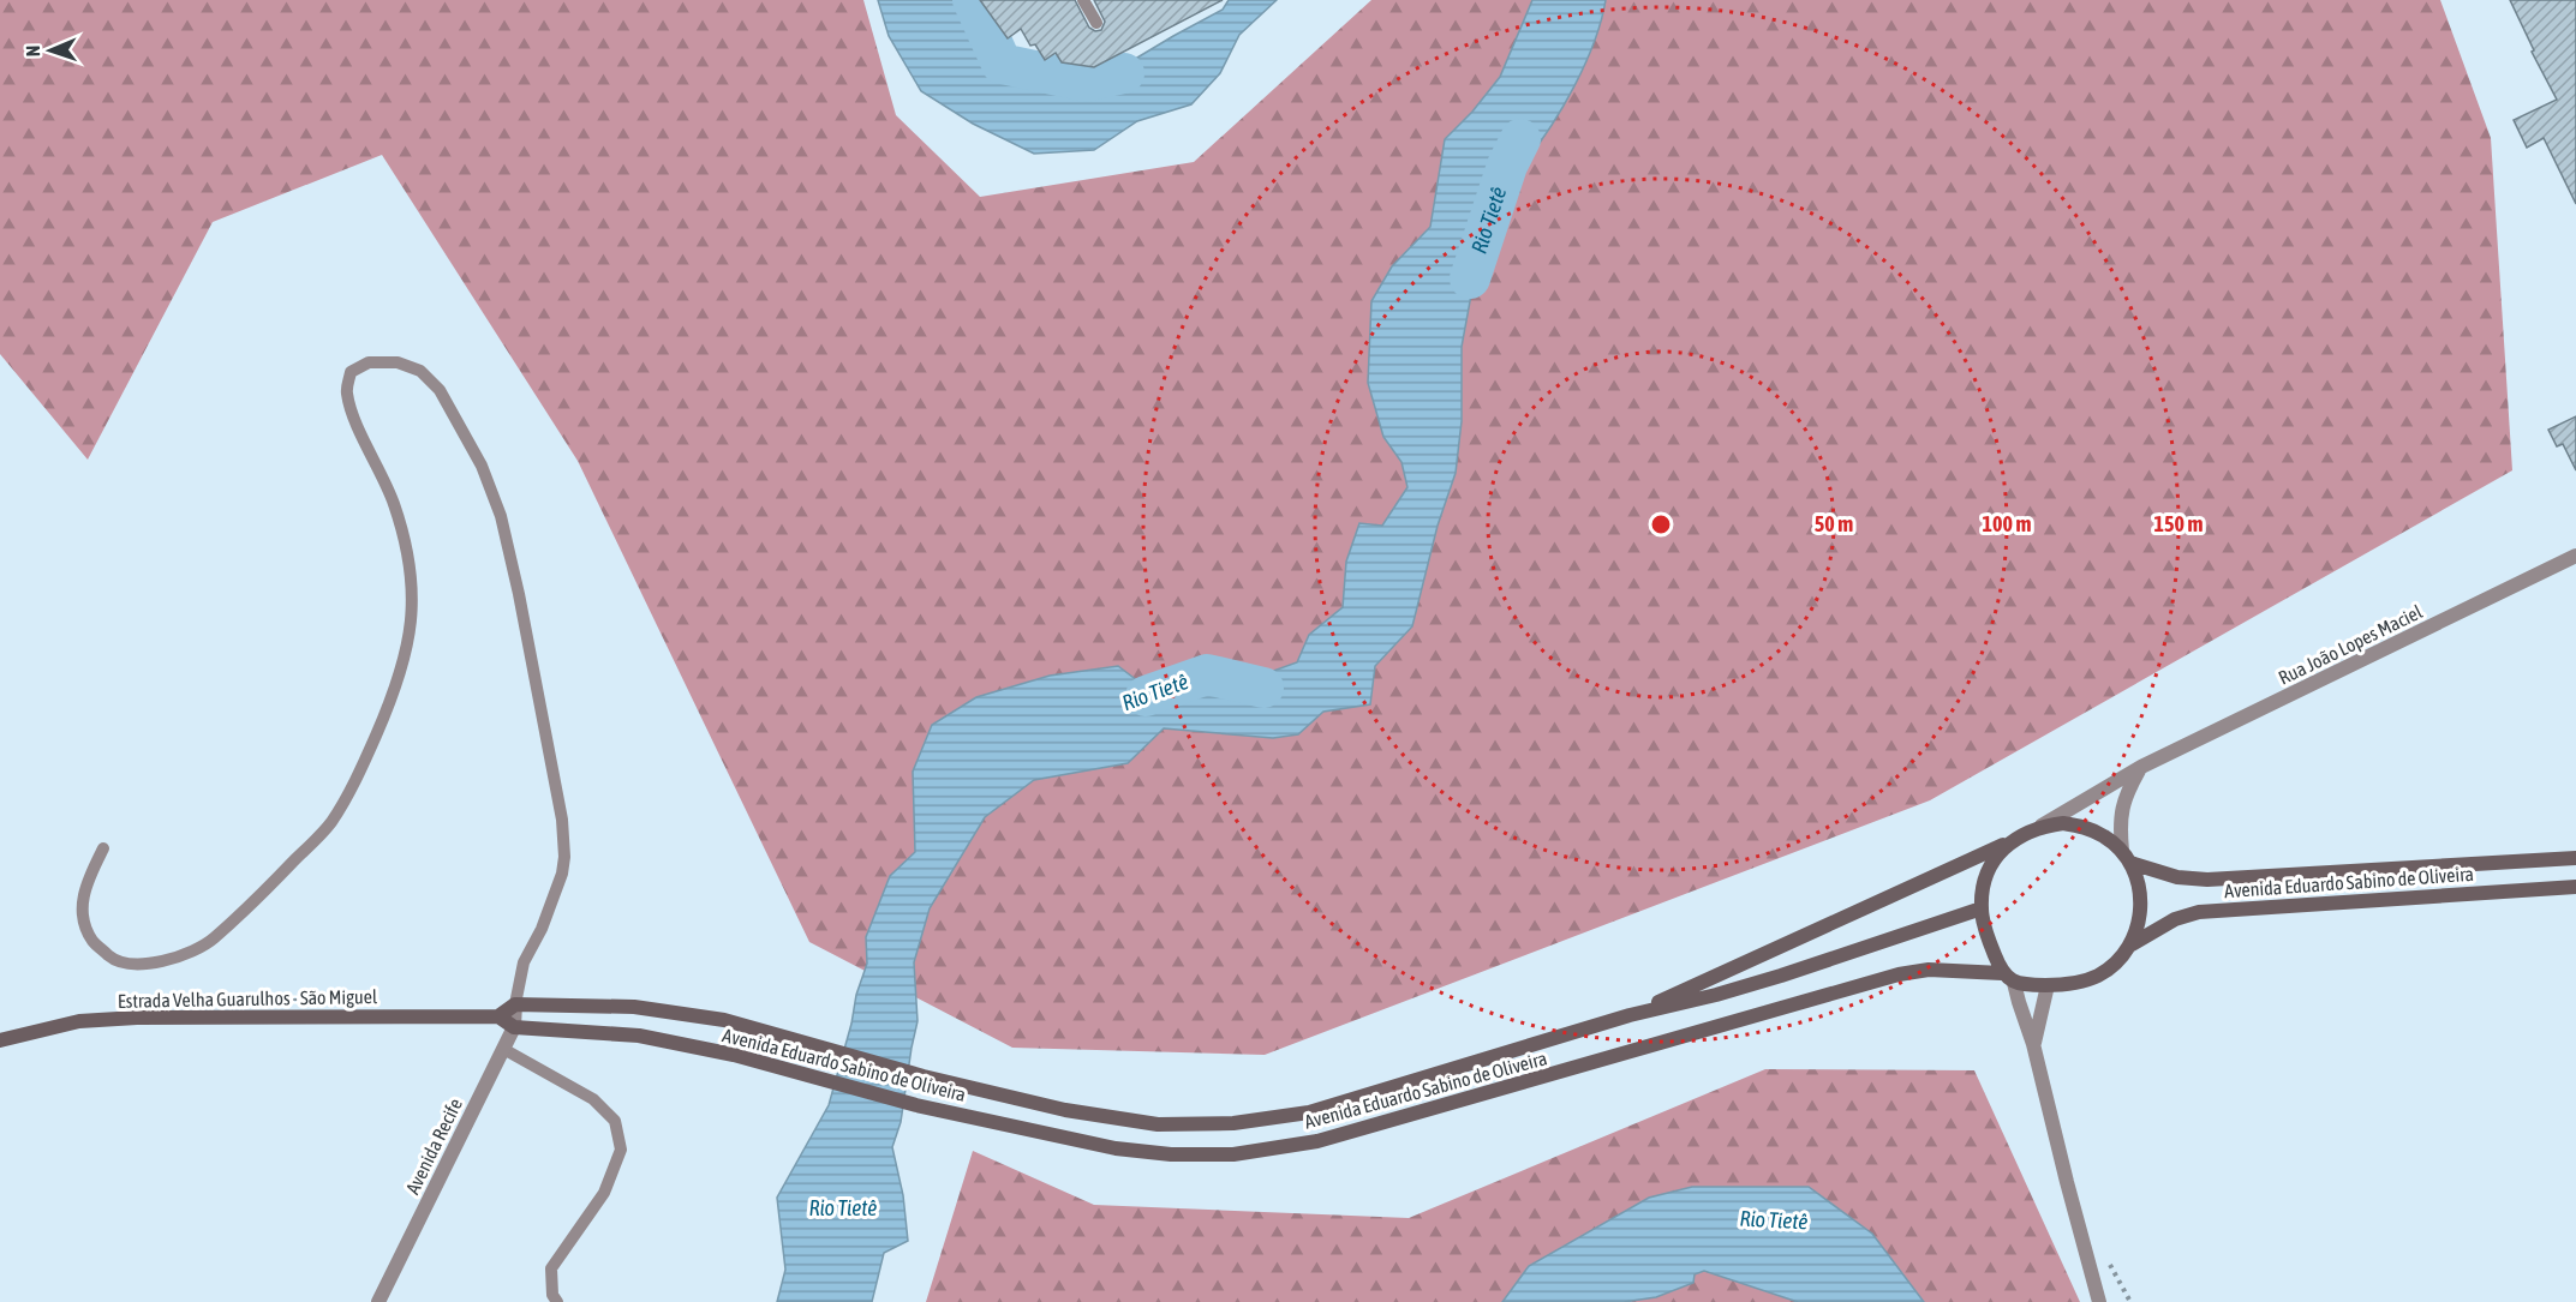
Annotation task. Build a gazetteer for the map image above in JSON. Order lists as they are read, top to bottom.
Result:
{
  "streets": {
    "main road": ["Avenida Eduardo Sabino de Oliveira", "Estrada Velha Guarulhos - São Miguel"],
    "street": ["Rua João Lopes Maciel", "Avenida Recife"]
  },
  "crossings": [
    ["Rua João Lopes Maciel", "Avenida Eduardo Sabino de Oliveira"],
    ["Avenida Eduardo Sabino de Oliveira", "Avenida Recife"]
  ],
  "water": ["Rio Tietê"],
  "north": "left",
  "rings": ["50 m", "100 m", "150 m"]
}
